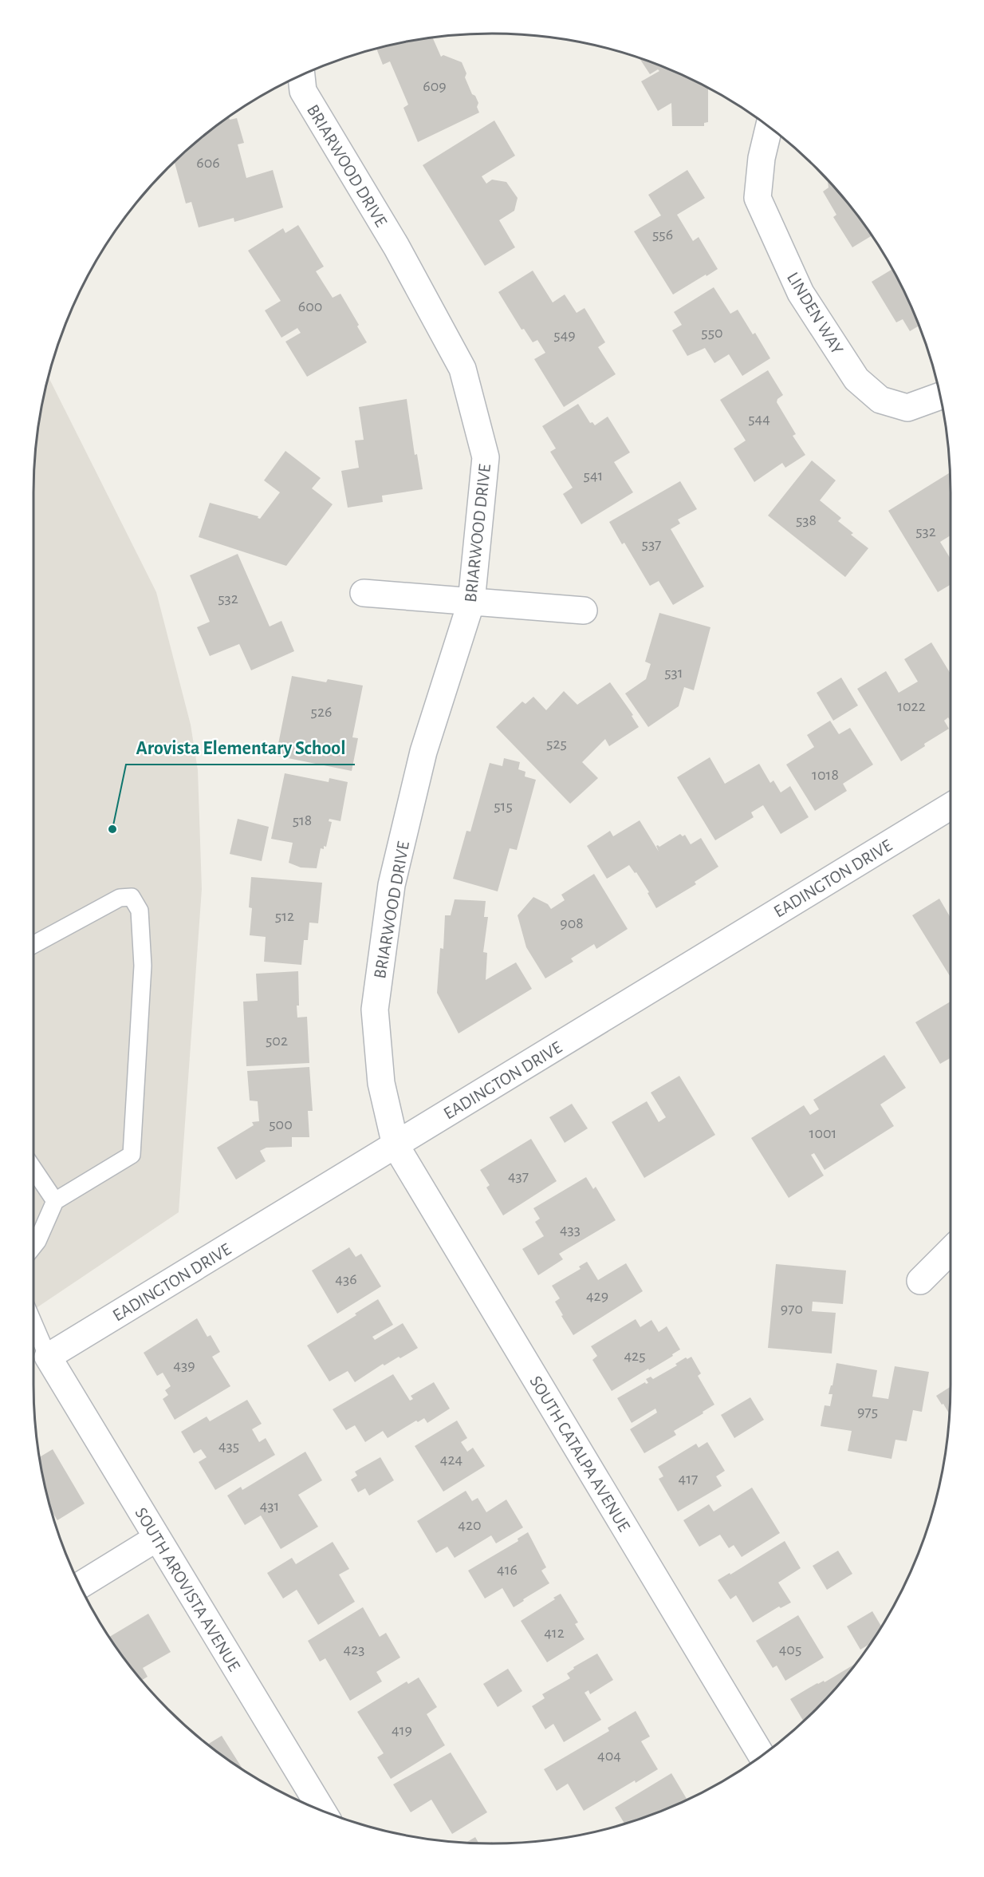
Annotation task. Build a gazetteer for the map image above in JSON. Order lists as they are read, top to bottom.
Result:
{
  "streets": {
    "street": [
      "BRIARWOOD DRIVE",
      "LINDEN WAY",
      "EADINGTON DRIVE",
      "SOUTH CATALPA AVENUE",
      "SOUTH AROVISTA AVENUE"
    ]
  },
  "crossings": [
    ["BRIARWOOD DRIVE", "EADINGTON DRIVE"],
    ["BRIARWOOD DRIVE", "SOUTH CATALPA AVENUE"],
    ["EADINGTON DRIVE", "SOUTH CATALPA AVENUE"],
    ["EADINGTON DRIVE", "SOUTH AROVISTA AVENUE"]
  ],
  "places": ["Arovista Elementary School"],
  "house_numbers": [
    "609",
    "606",
    "556",
    "600",
    "550",
    "549",
    "544",
    "541",
    "538",
    "532",
    "537",
    "532",
    "531",
    "1022",
    "526",
    "525",
    "1018",
    "515",
    "518",
    "512",
    "908",
    "502",
    "500",
    "1001",
    "437",
    "433",
    "436",
    "429",
    "970",
    "425",
    "439",
    "975",
    "435",
    "424",
    "417",
    "431",
    "420",
    "416",
    "412",
    "423",
    "405",
    "419",
    "404"
  ]
}
